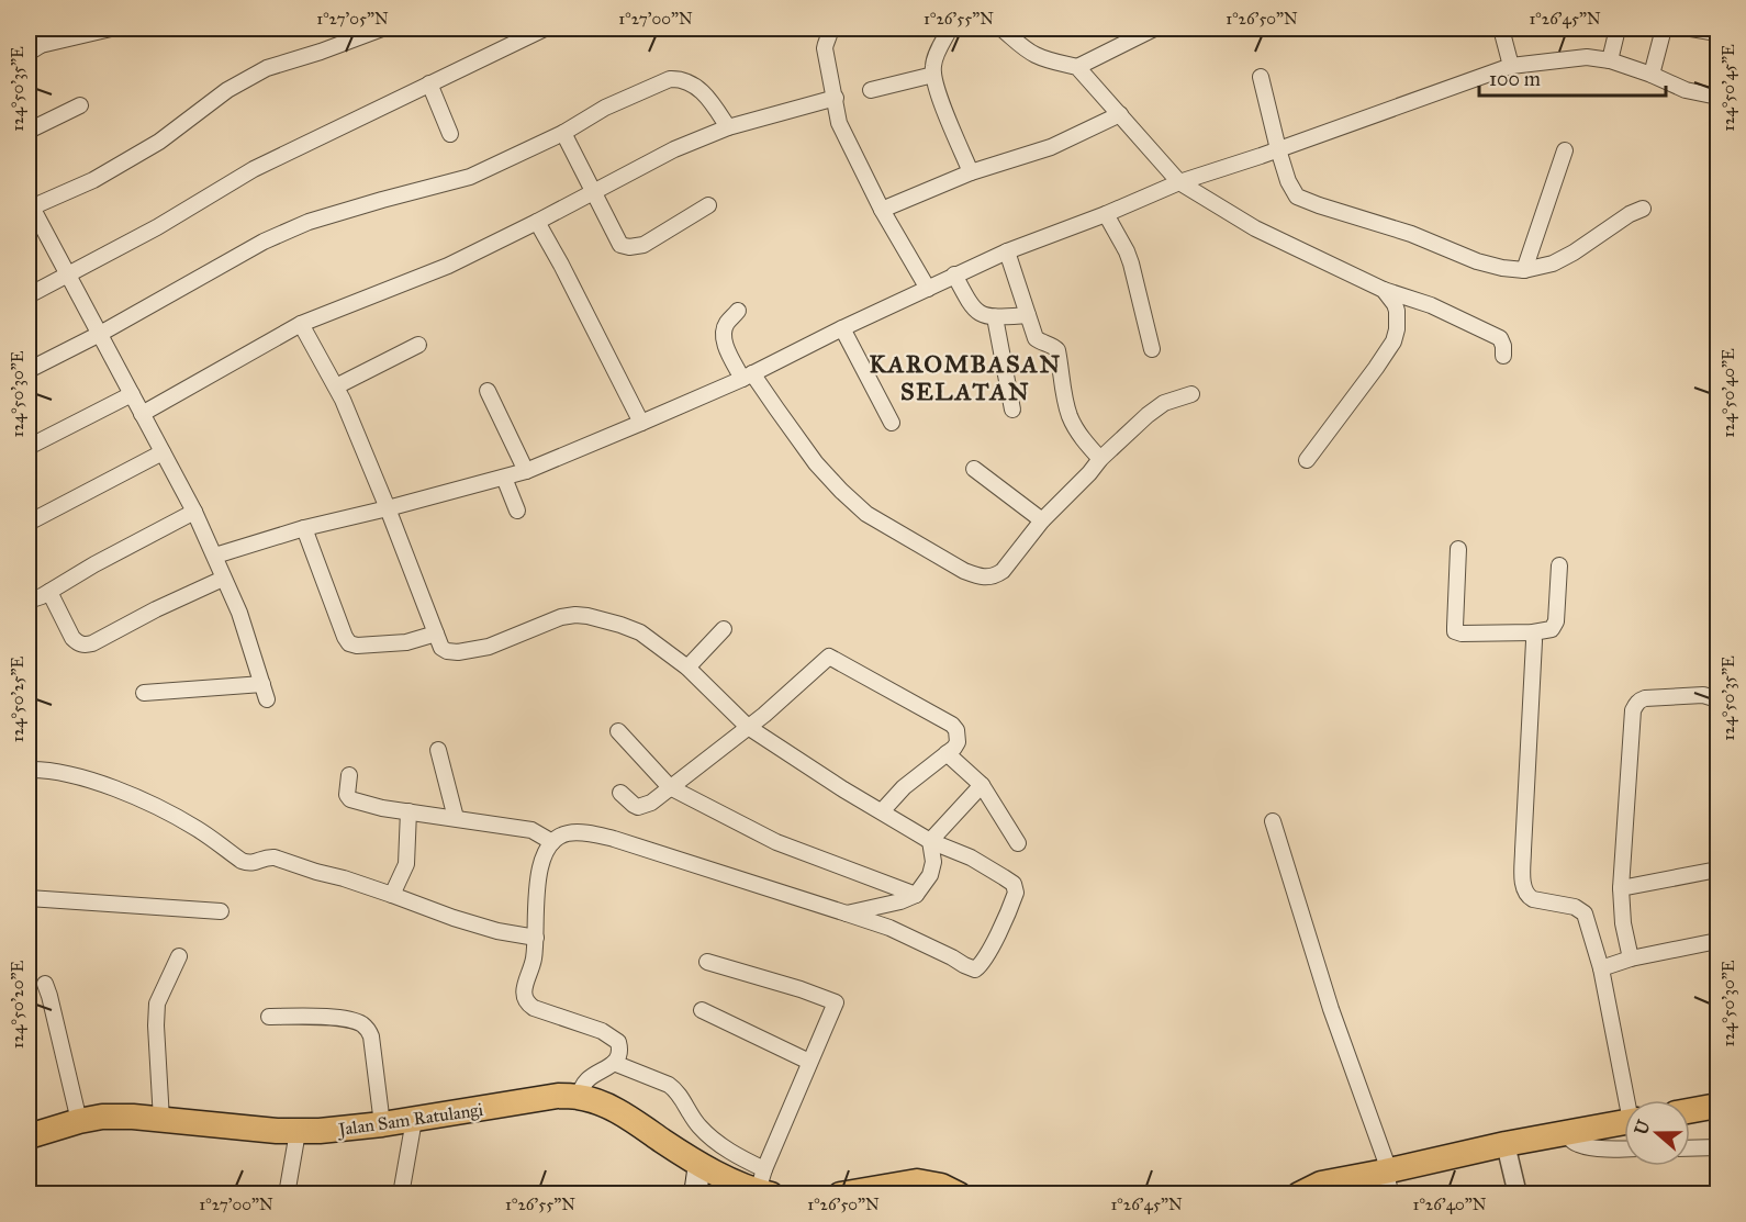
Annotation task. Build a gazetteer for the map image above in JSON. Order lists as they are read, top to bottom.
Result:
{
  "streets": {
    "highway": ["Jalan Sam Ratulangi"]
  },
  "districts": ["KAROMBASAN SELATAN"],
  "scale_bar": "100 m",
  "north": "left",
  "coordinates": [
    "1°27'05\"N",
    "1°27'00\"N",
    "1°26'55\"N",
    "1°26'50\"N",
    "1°26'45\"N",
    "124°50'45\"E",
    "124°50'35\"E",
    "124°50'40\"E",
    "124°50'30\"E",
    "124°50'25\"E",
    "124°50'20\"E",
    "1°26'40\"N"
  ]
}
